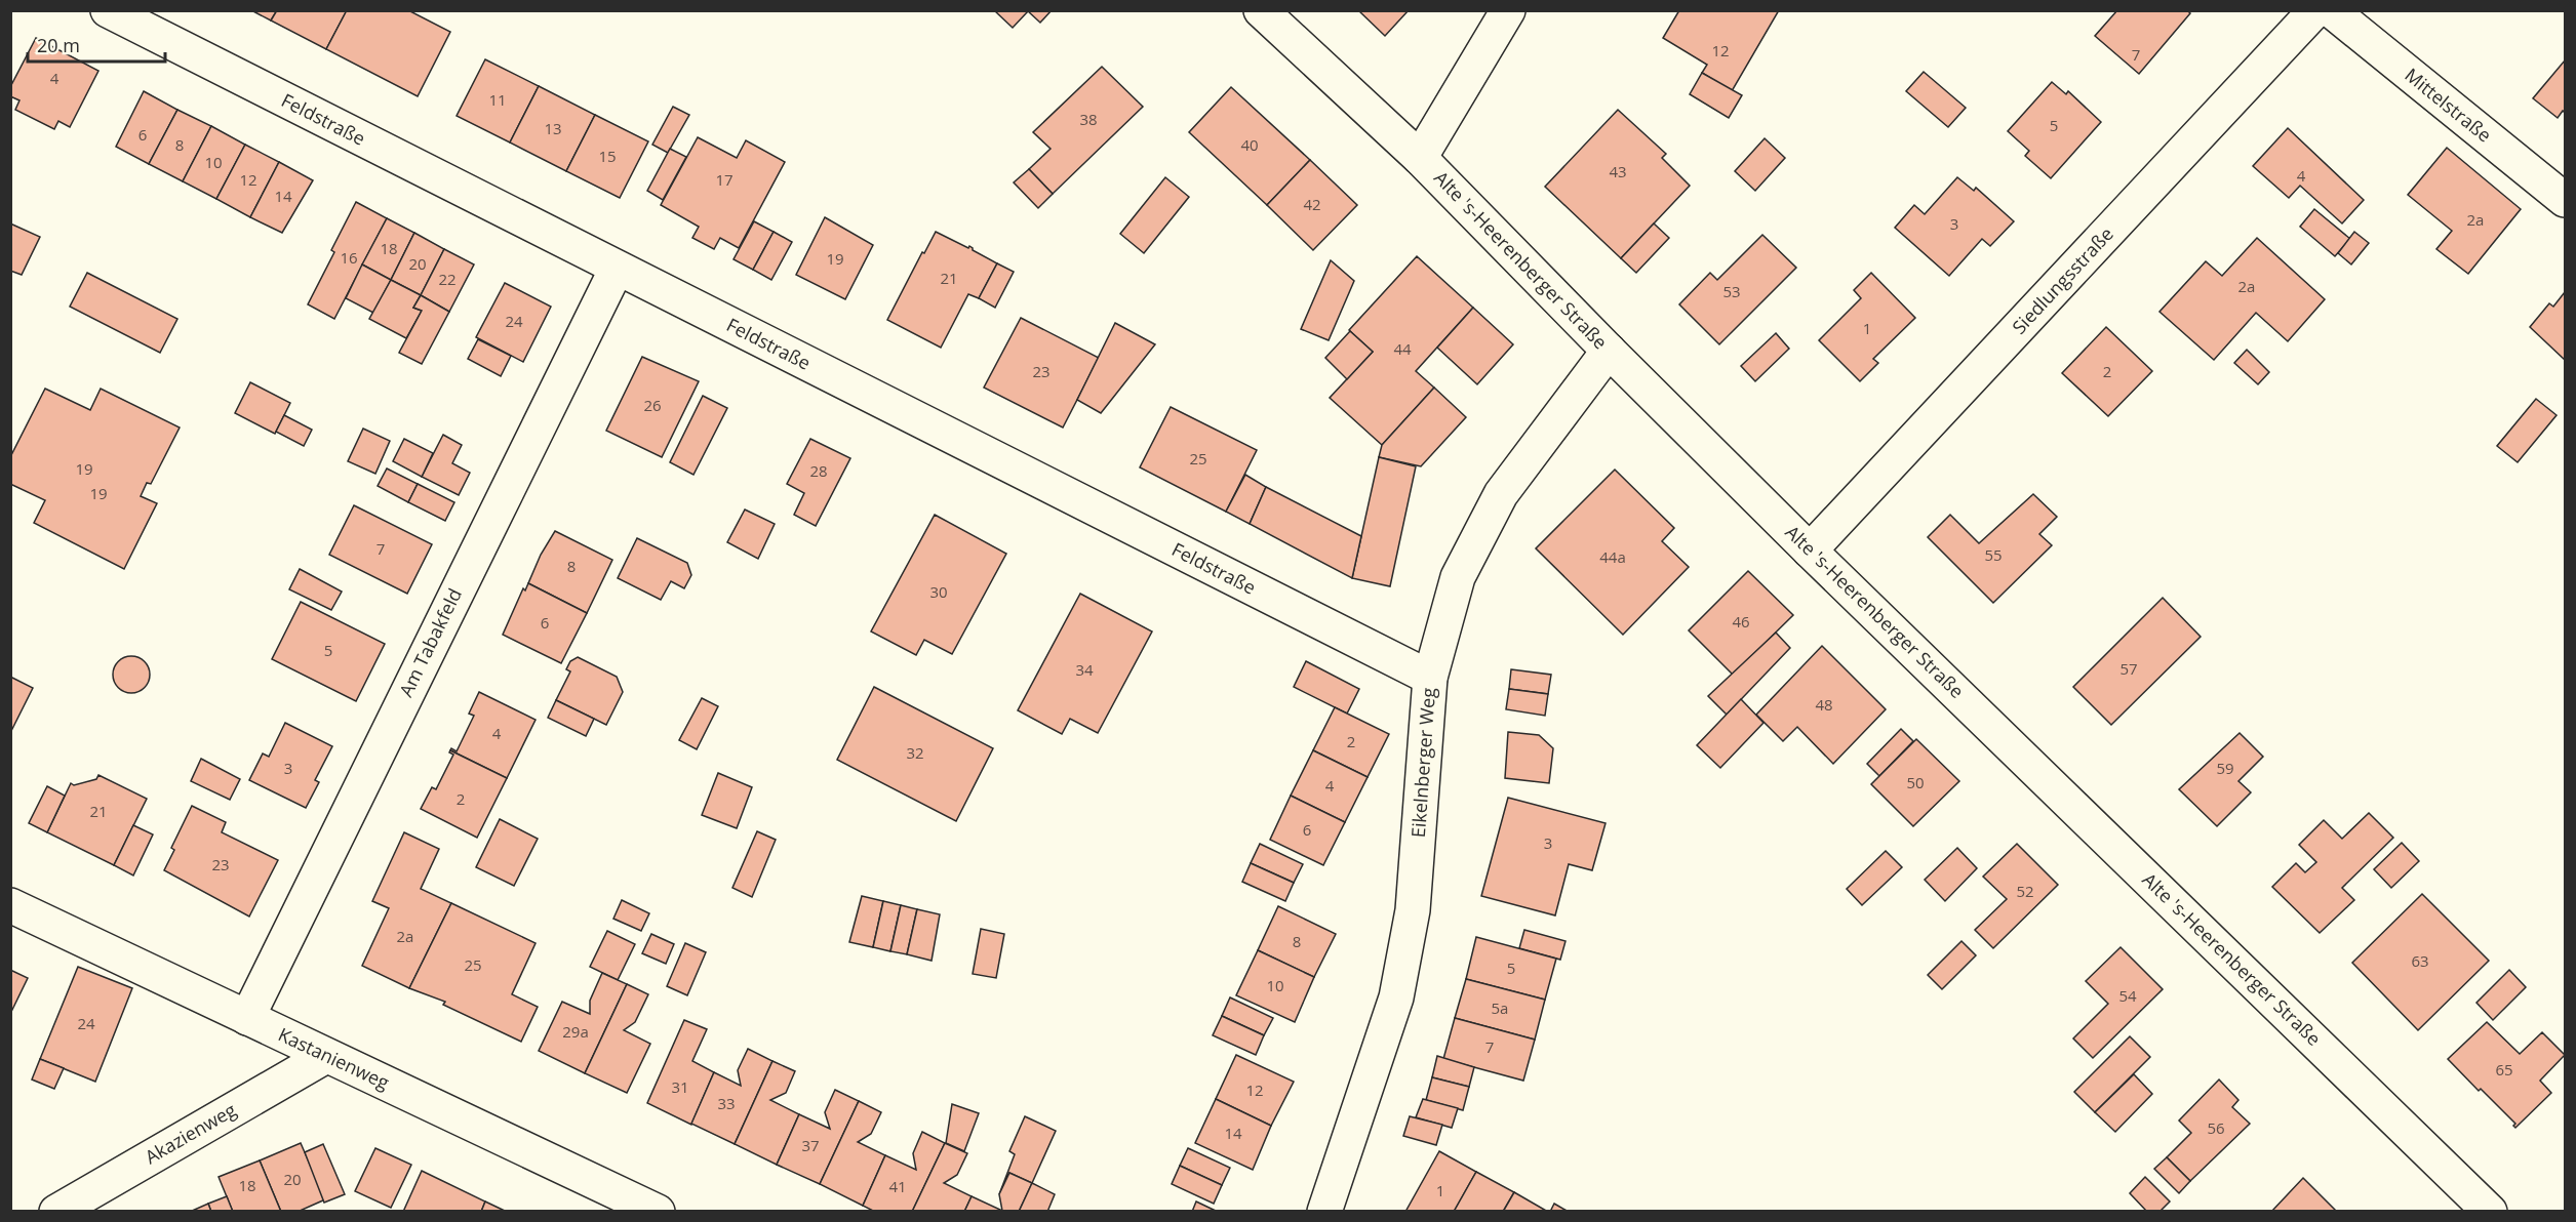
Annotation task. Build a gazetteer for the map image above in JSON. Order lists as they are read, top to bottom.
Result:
{
  "streets": {
    "street": [
      "Mittelstraße",
      "Feldstraße",
      "Alte 's-Heerenberger Straße",
      "Siedlungsstraße",
      "Am Tabakfeld",
      "Eikelnberger Weg",
      "Kastanienweg",
      "Akazienweg"
    ]
  },
  "crossings": [
    ["Feldstraße", "Am Tabakfeld"],
    ["Feldstraße", "Eikelnberger Weg"],
    ["Alte 's-Heerenberger Straße", "Siedlungsstraße"],
    ["Alte 's-Heerenberger Straße", "Eikelnberger Weg"],
    ["Am Tabakfeld", "Kastanienweg"],
    ["Kastanienweg", "Akazienweg"]
  ],
  "house_numbers": [
    "12",
    "7",
    "4",
    "11",
    "38",
    "5",
    "13",
    "6",
    "8",
    "40",
    "15",
    "10",
    "43",
    "4",
    "12",
    "17",
    "14",
    "42",
    "2a",
    "3",
    "18",
    "16",
    "19",
    "20",
    "21",
    "22",
    "2a",
    "53",
    "24",
    "1",
    "44",
    "23",
    "2",
    "26",
    "25",
    "19",
    "28",
    "19",
    "7",
    "55",
    "44a",
    "8",
    "30",
    "46",
    "6",
    "5",
    "57",
    "34",
    "48",
    "4",
    "2",
    "32",
    "3",
    "59",
    "50",
    "4",
    "2",
    "21",
    "6",
    "3",
    "23",
    "52",
    "2a",
    "8",
    "63",
    "25",
    "5",
    "10",
    "54",
    "5a",
    "24",
    "29a",
    "7",
    "65",
    "31",
    "12",
    "33",
    "56",
    "14",
    "37",
    "20",
    "18",
    "41",
    "1"
  ],
  "scale_bar": "20 m"
}
